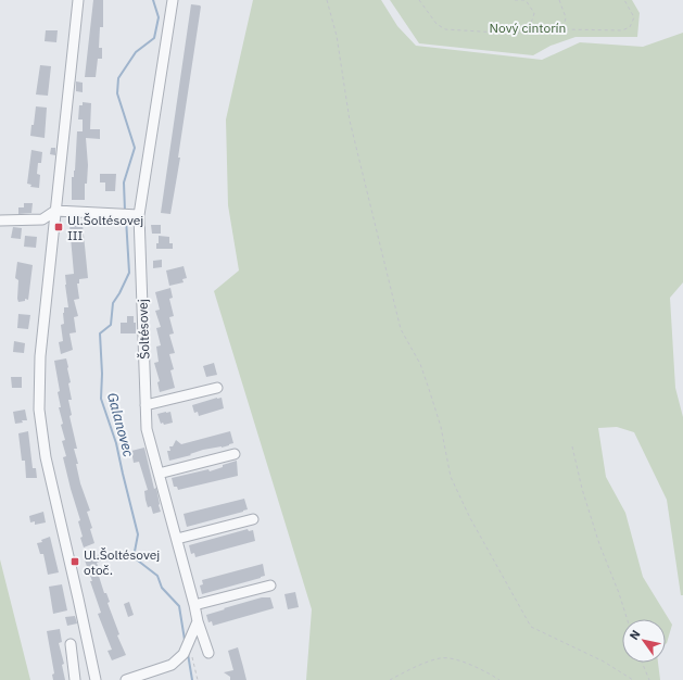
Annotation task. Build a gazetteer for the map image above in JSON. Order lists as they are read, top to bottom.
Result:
{
  "streets": {
    "street": ["Šoltésovej"]
  },
  "water": ["Galanovec"],
  "parks": ["Nový cintorín"],
  "places": {
    "transit": ["Ul.Šoltésovej III", "Ul.Šoltésovej otoč."]
  },
  "north": "top left"
}
